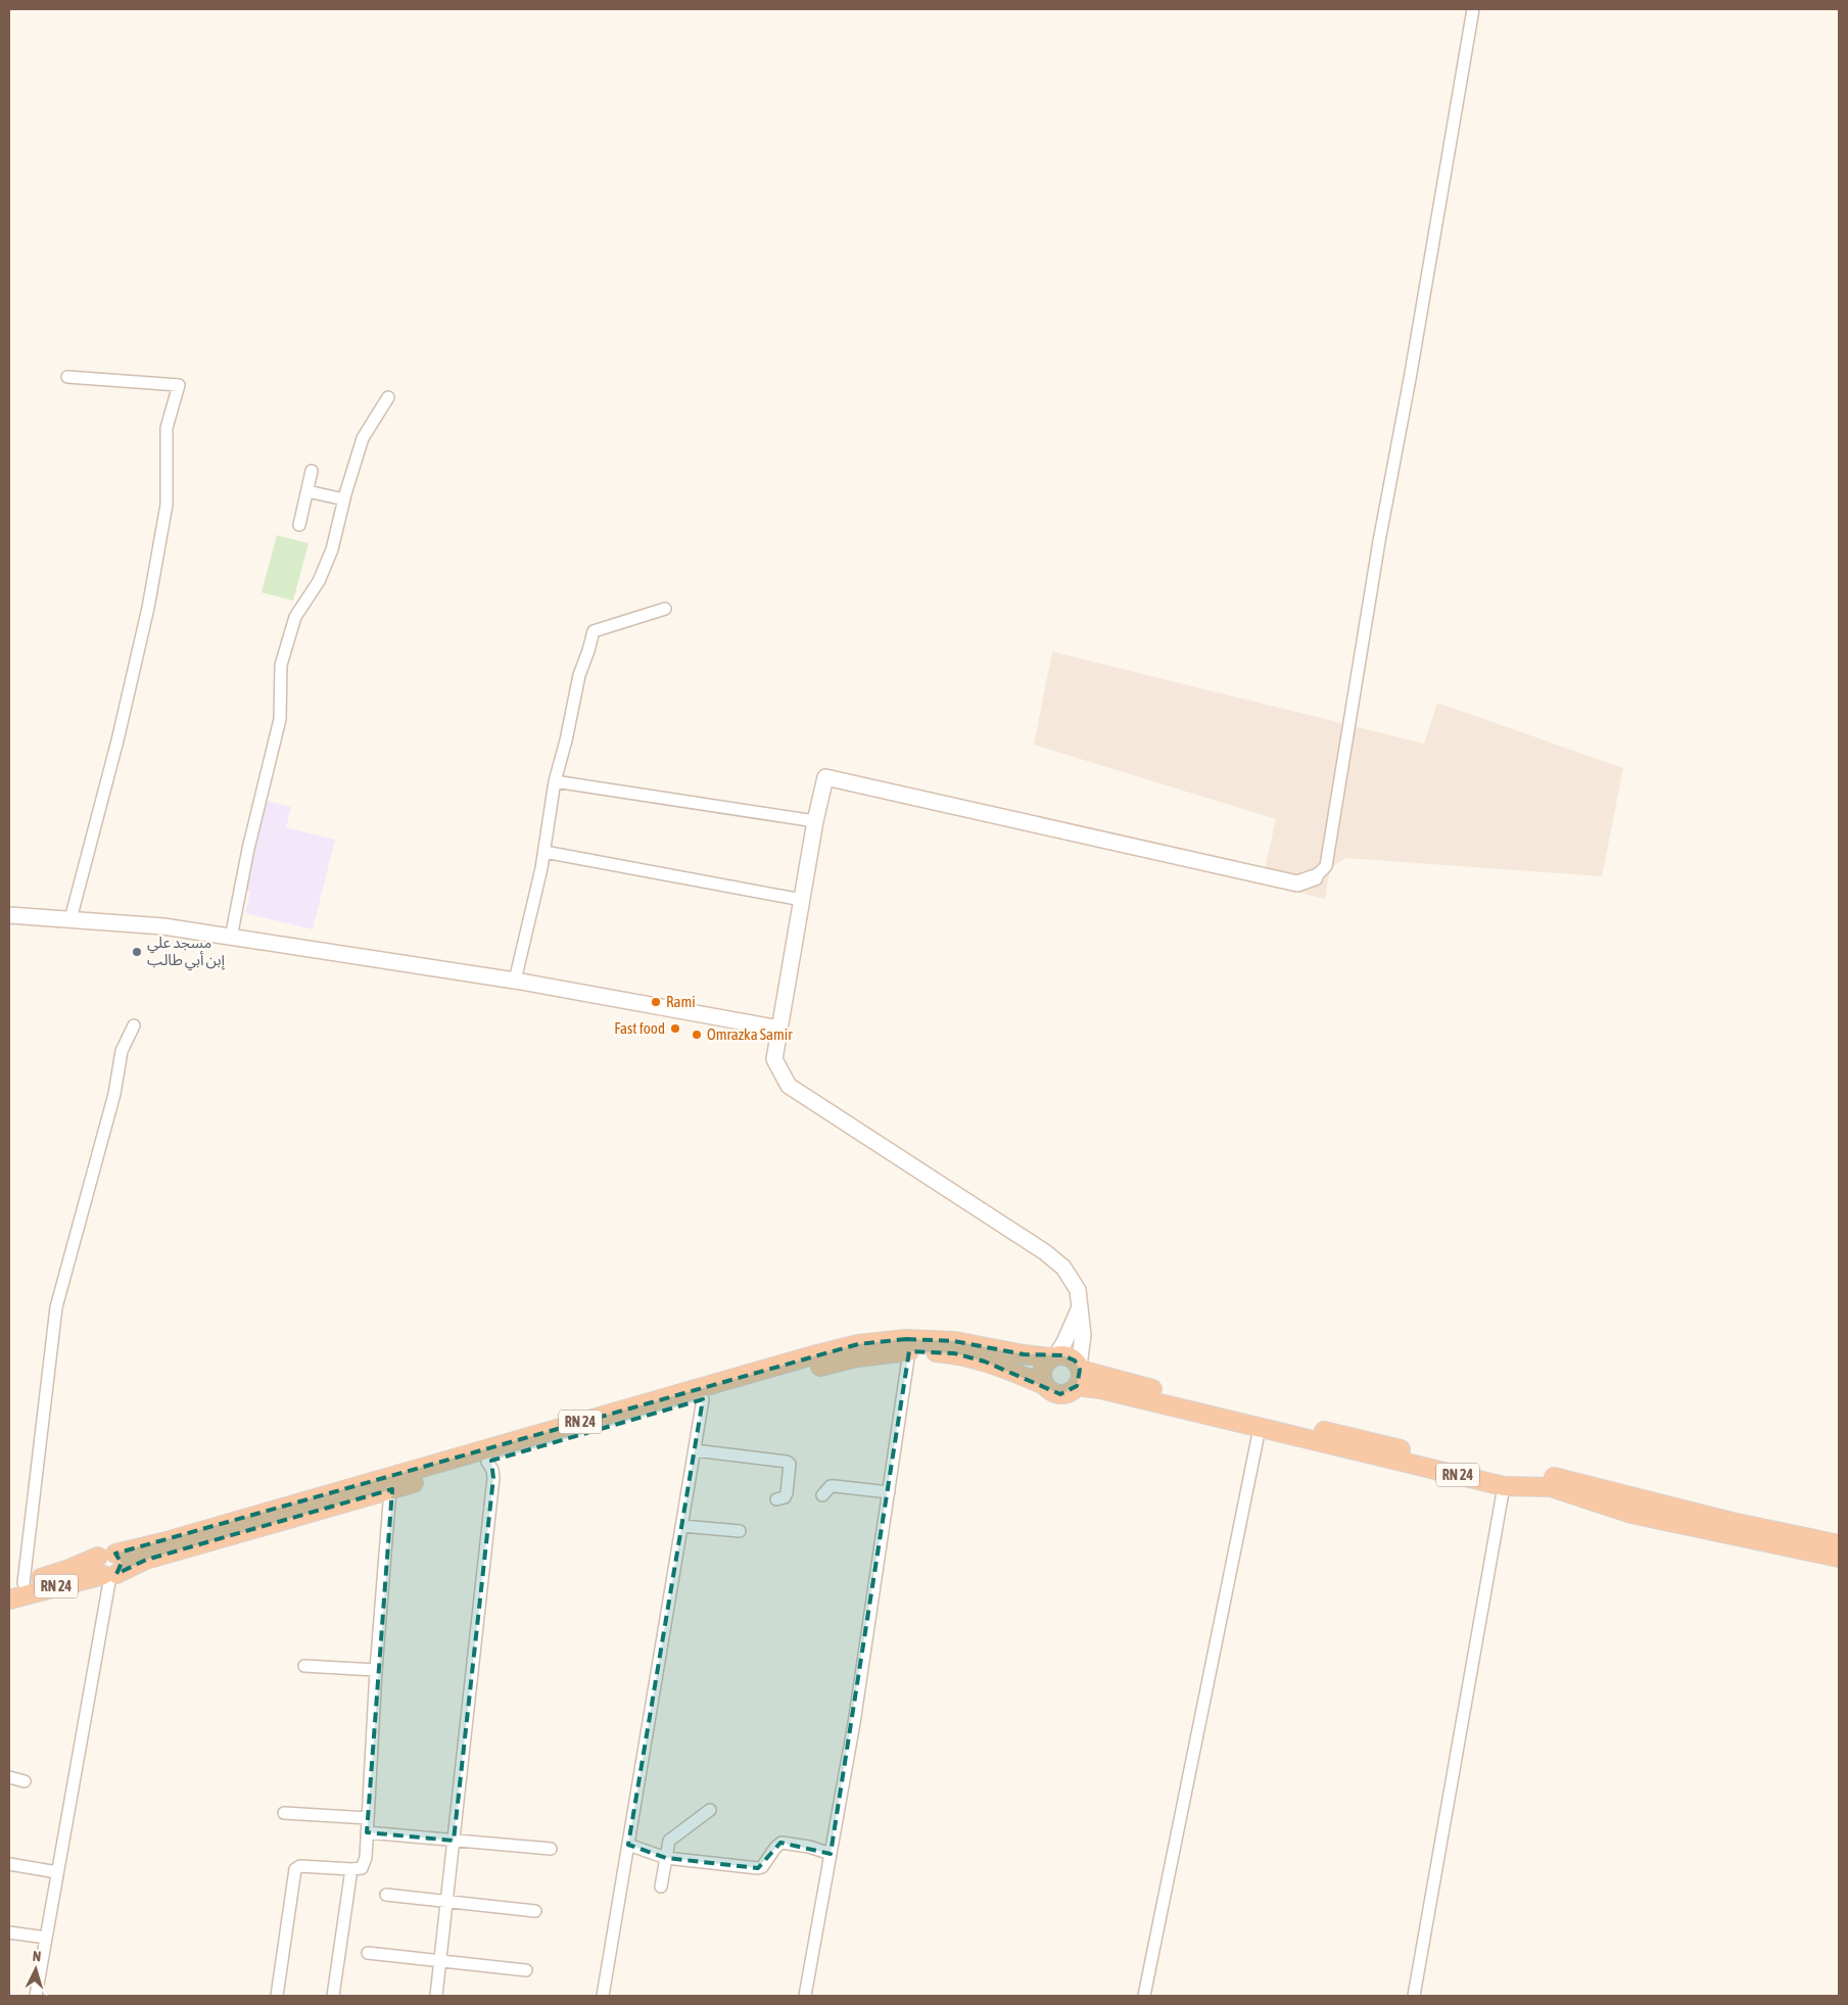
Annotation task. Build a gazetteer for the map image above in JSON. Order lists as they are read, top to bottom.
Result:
{
  "streets": {
    "highway": ["RN 24"]
  },
  "places": [
    "مسجد علي إبن أبي طالب",
    "Rami",
    "Fast food",
    "Omrazka Samir"
  ],
  "north": "top"
}
